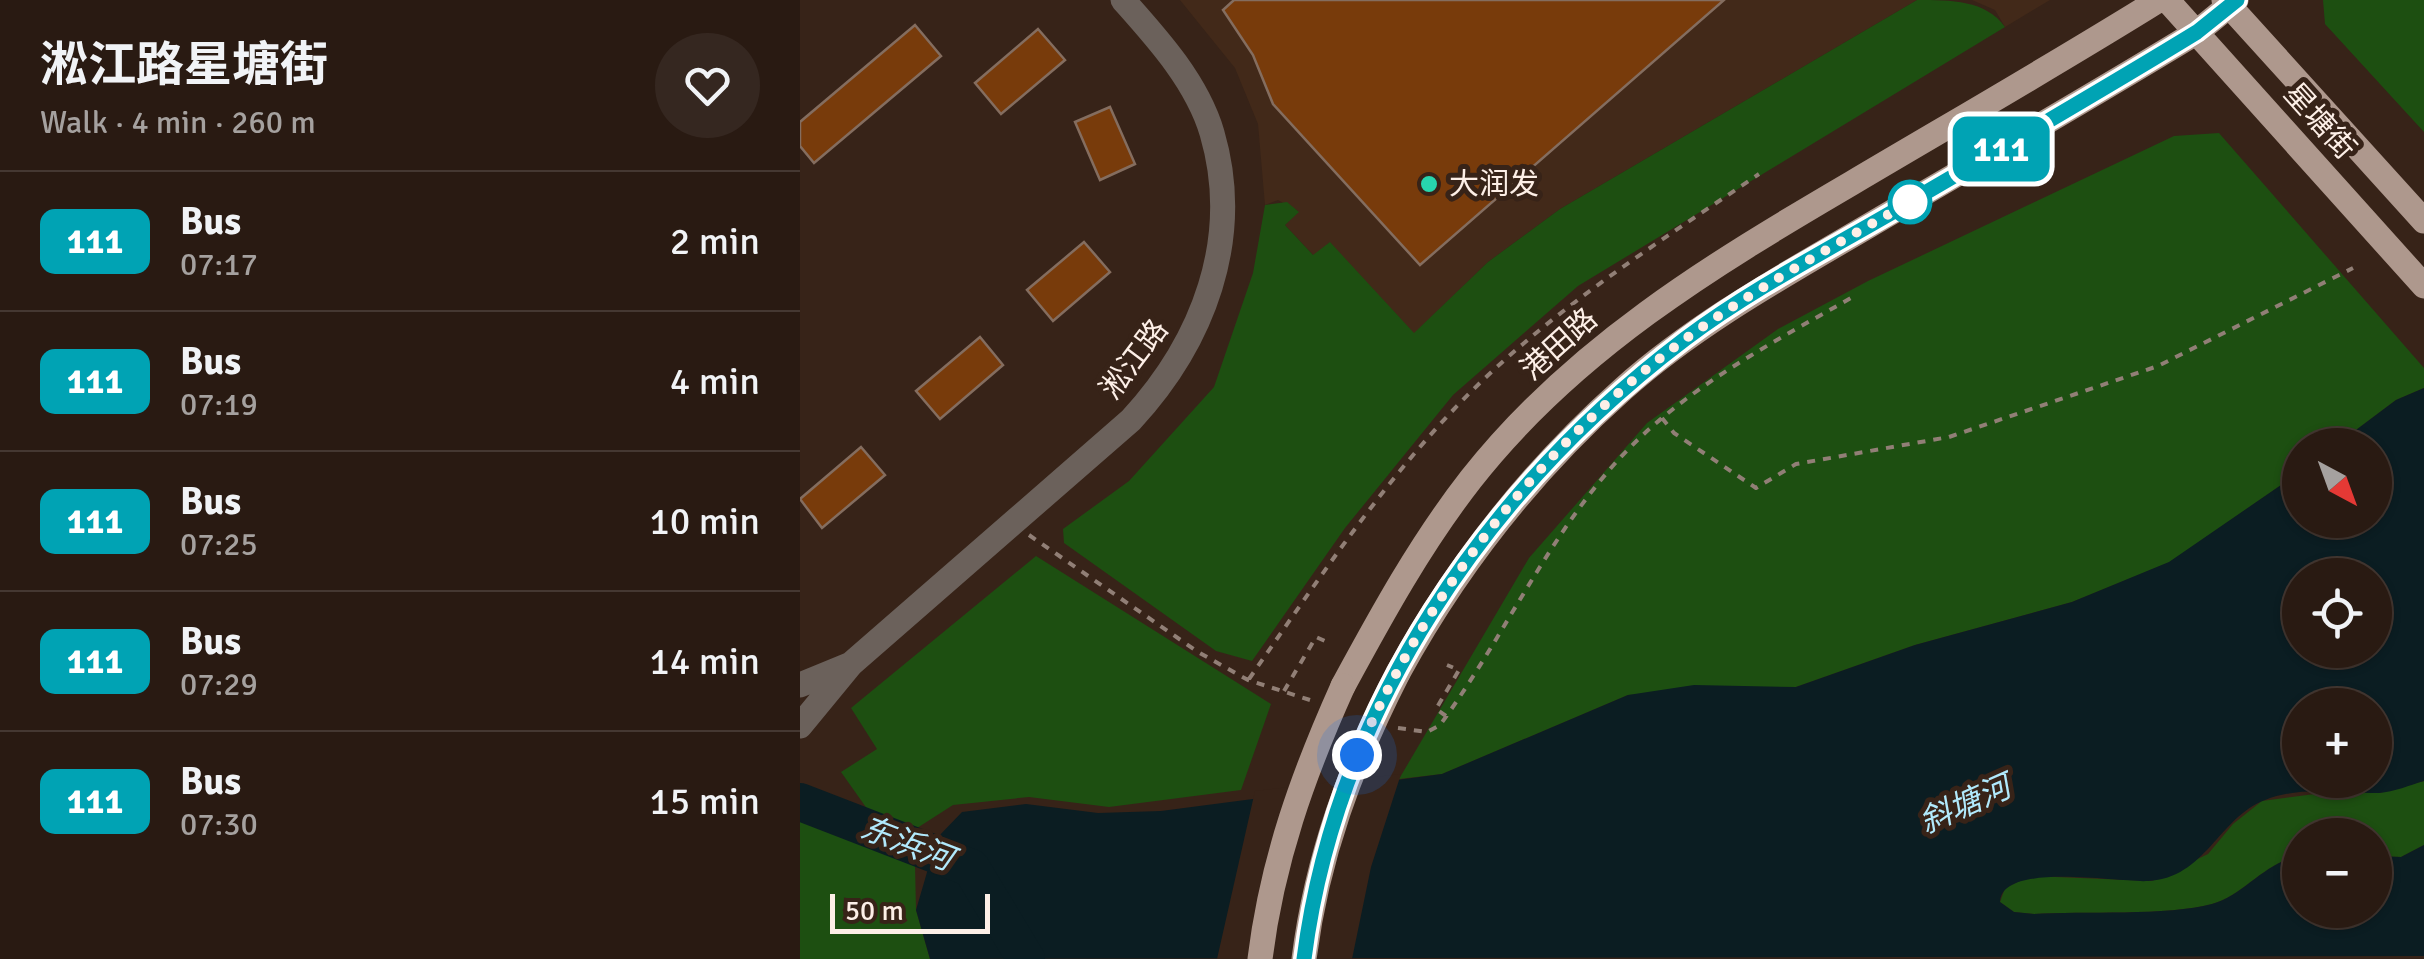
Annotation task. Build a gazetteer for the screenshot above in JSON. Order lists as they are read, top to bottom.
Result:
{
  "streets": {
    "main road": ["星塘街", "港田路"],
    "street": ["淞江路"]
  },
  "crossings": [
    ["星塘街", "港田路"]
  ],
  "water": ["斜塘河", "东浜河"],
  "places": ["大润发"],
  "lines": ["bus line 111"],
  "scale_bar": "50 m",
  "north": "bottom right",
  "page": {
    "heading": ["淞江路星塘街", "Walk · 4 min · 260 m"],
    "on_map": "111",
    "list": [
      {
        "mark": "111",
        "name": "Bus",
        "note": "07:17",
        "value": "2 min"
      },
      {
        "mark": "111",
        "name": "Bus",
        "note": "07:19",
        "value": "4 min"
      },
      {
        "mark": "111",
        "name": "Bus",
        "note": "07:25",
        "value": "10 min"
      },
      {
        "mark": "111",
        "name": "Bus",
        "note": "07:29",
        "value": "14 min"
      },
      {
        "mark": "111",
        "name": "Bus",
        "note": "07:30",
        "value": "15 min"
      }
    ],
    "map_buttons": ["+", "−"],
    "scale": "50 m"
  }
}
